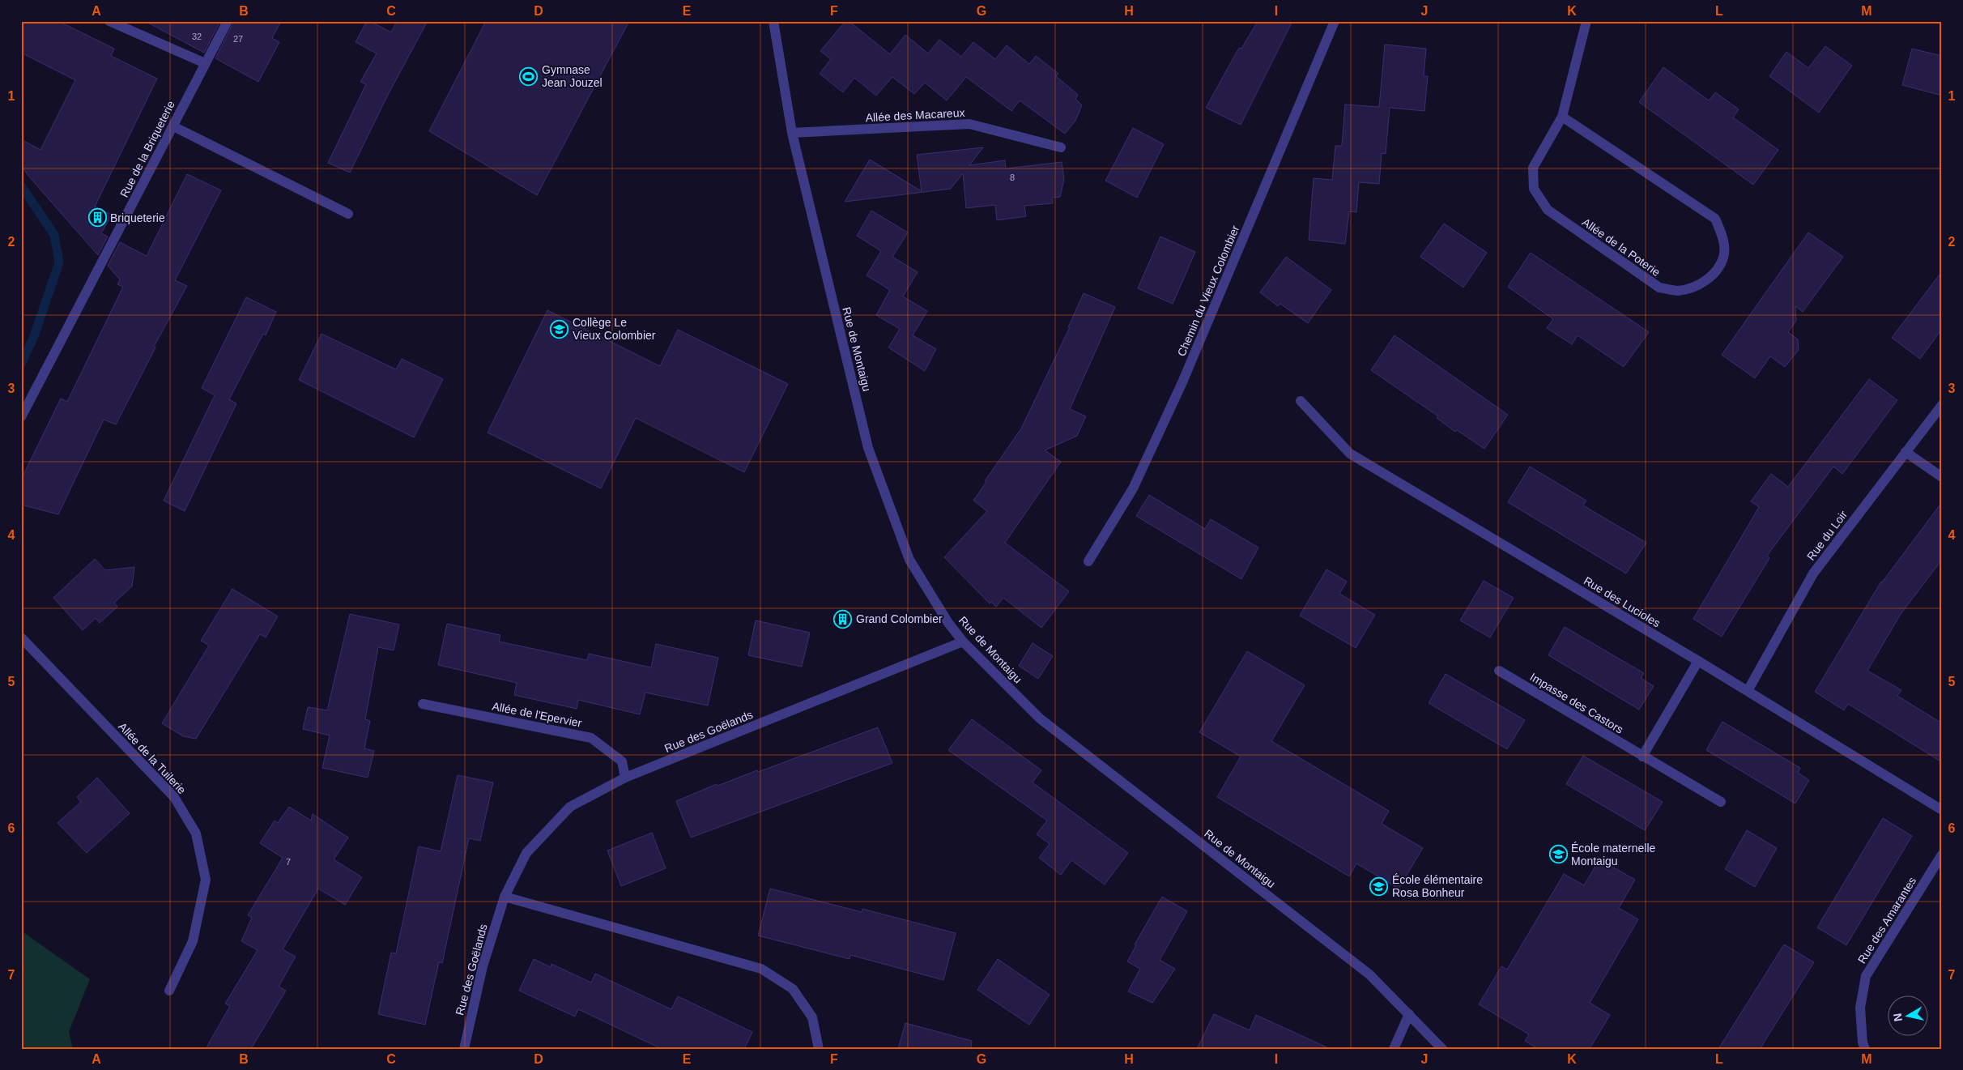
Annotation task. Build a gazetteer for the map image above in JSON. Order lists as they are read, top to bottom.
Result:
{
  "streets": {
    "street": [
      "Allée des Macareux",
      "Rue de la Briqueterie",
      "Allée de la Poterie",
      "Chemin du Vieux Colombier",
      "Rue de Montaigu",
      "Rue du Loir",
      "Rue des Lucioles",
      "Impasse des Castors",
      "Allée de l'Epervier",
      "Rue des Goëlands",
      "Allée de la Tuilerie",
      "Rue des Amarantes"
    ]
  },
  "crossings": [
    ["Allée des Macareux", "Rue de Montaigu"],
    ["Rue de Montaigu", "Rue des Goëlands"],
    ["Rue du Loir", "Rue des Lucioles"],
    ["Allée de l'Epervier", "Rue des Goëlands"]
  ],
  "places": {
    "sports": ["Gymnase Jean Jouzel"],
    "building": ["Briqueterie", "Grand Colombier"],
    "school or university": ["Collège Le Vieux Colombier", "École maternelle Montaigu", "École élémentaire Rosa Bonheur"]
  },
  "house_numbers": [
    "32",
    "27",
    "8",
    "7"
  ],
  "north": "left",
  "grid": {
    "columns": [
      "A",
      "B",
      "C",
      "D",
      "E",
      "F",
      "G",
      "H",
      "I",
      "J",
      "K",
      "L",
      "M"
    ],
    "rows": [
      "1",
      "2",
      "3",
      "4",
      "5",
      "6",
      "7"
    ]
  }
}
